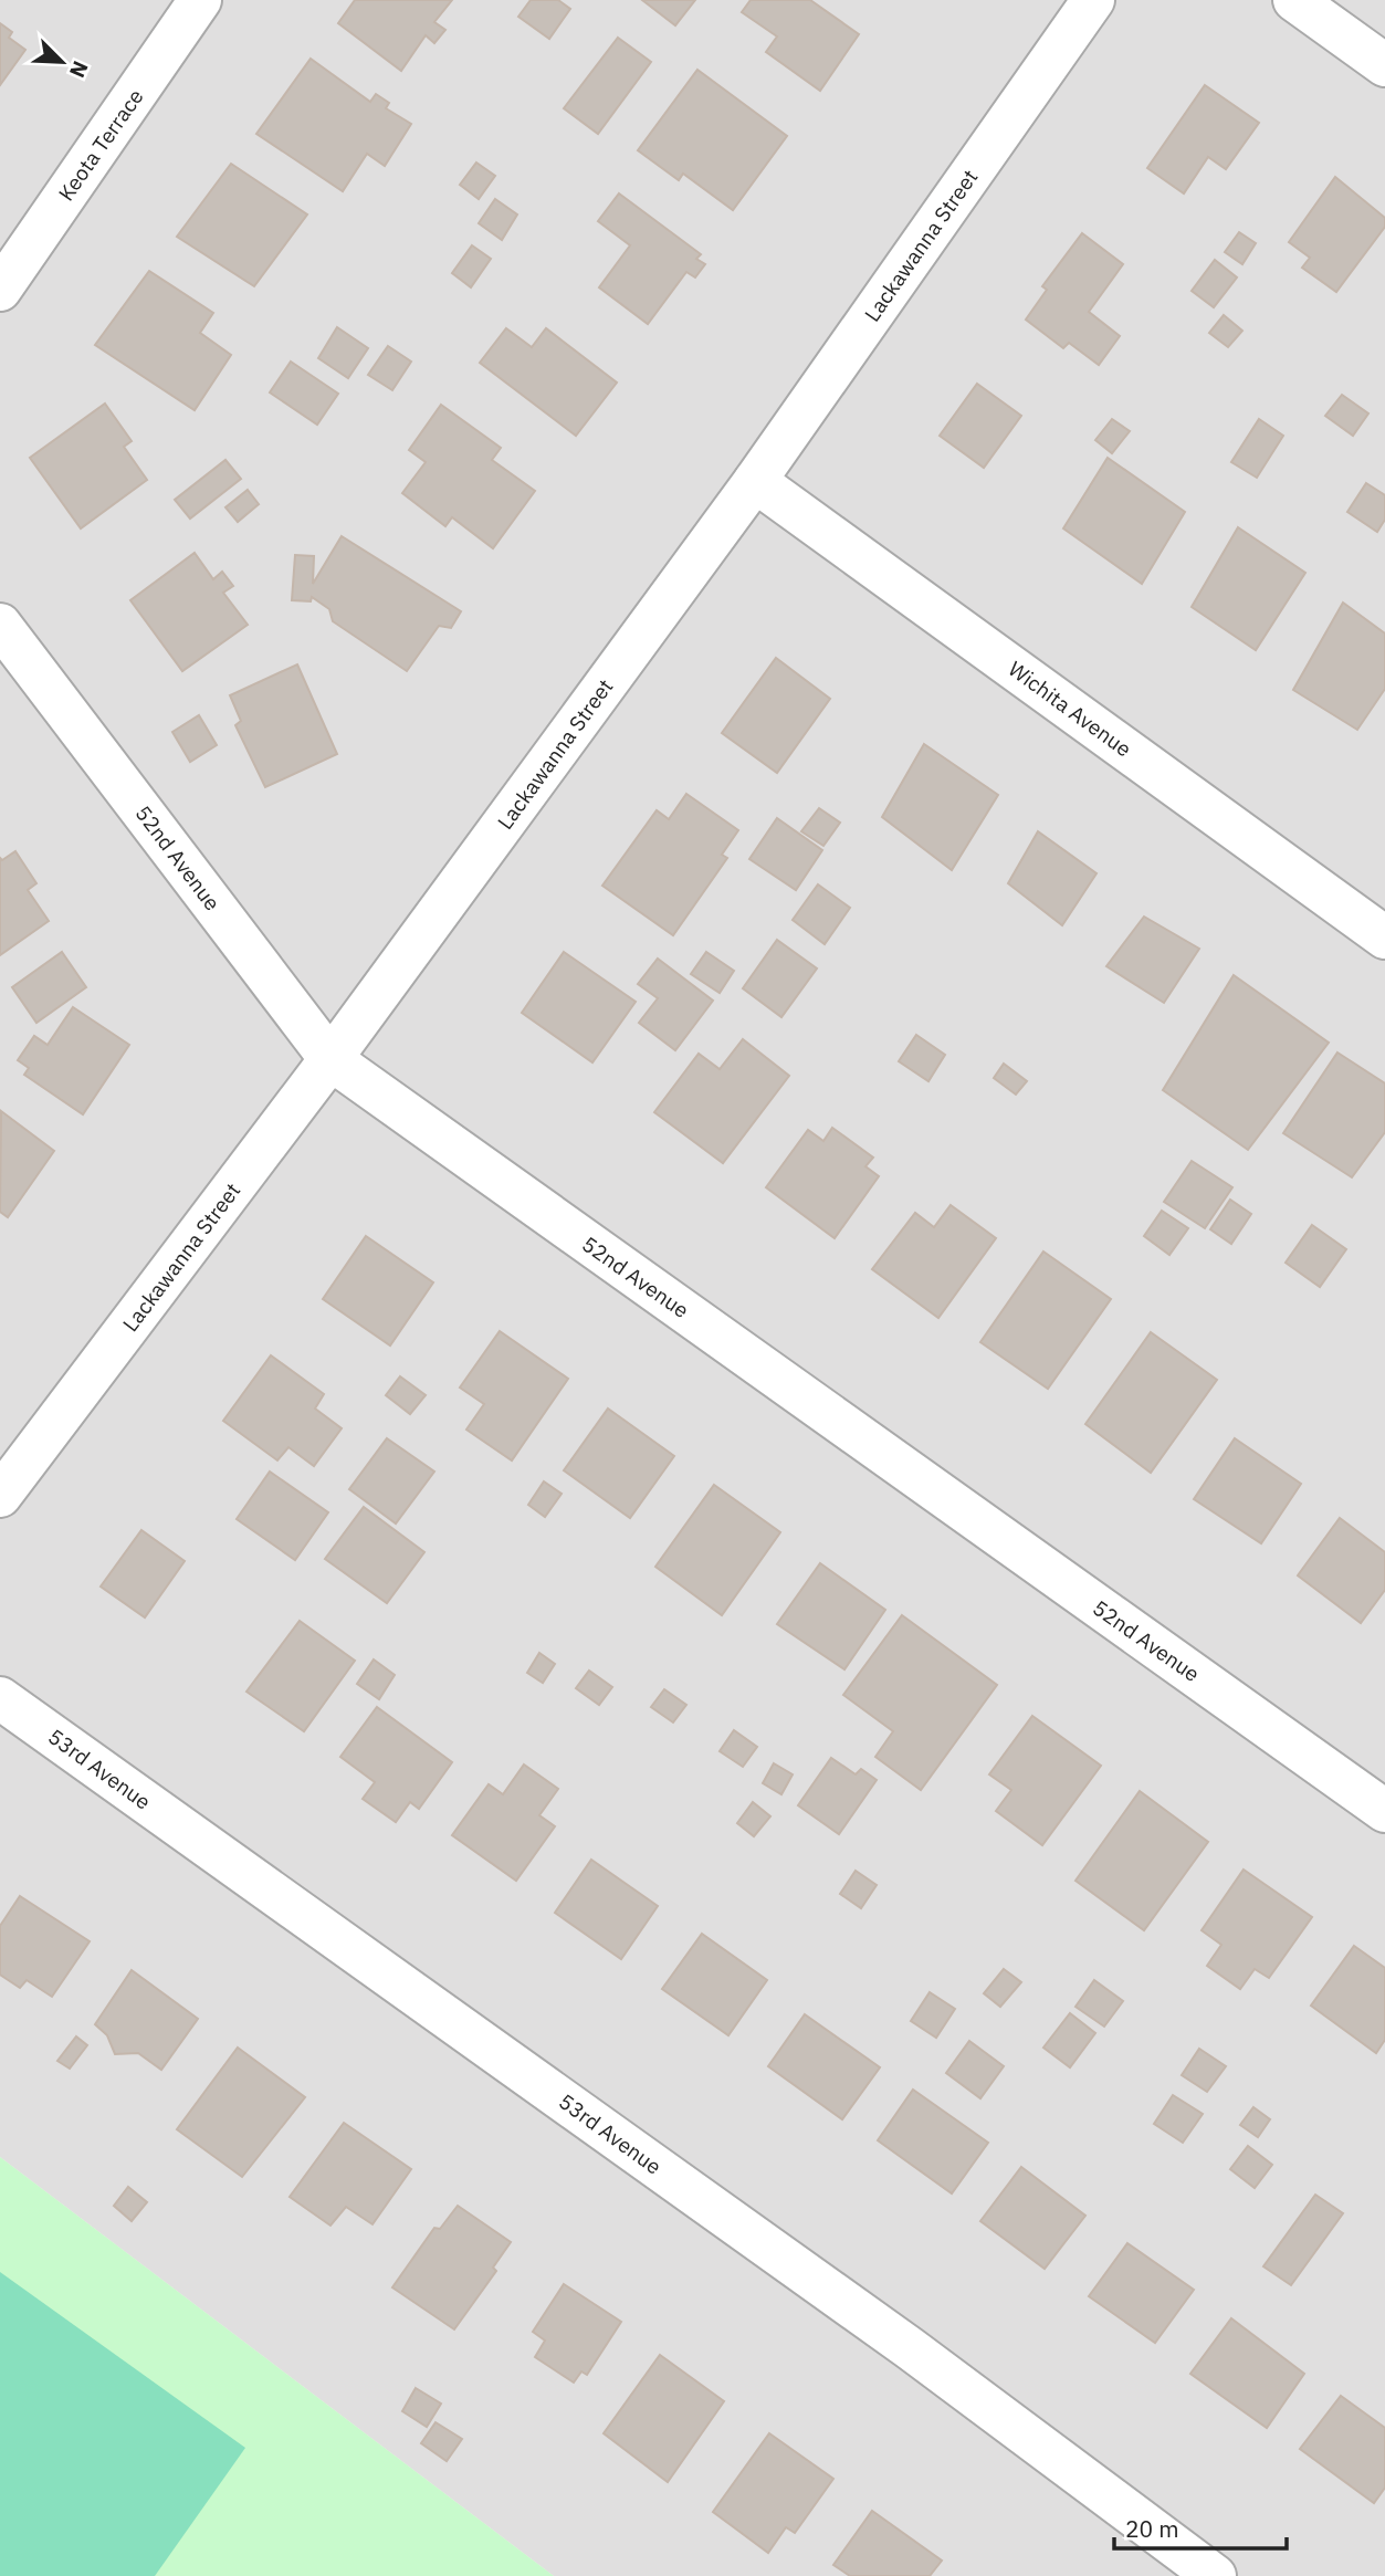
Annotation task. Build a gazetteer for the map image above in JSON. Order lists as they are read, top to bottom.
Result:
{
  "streets": {
    "street": [
      "Keota Terrace",
      "Lackawanna Street",
      "Wichita Avenue",
      "52nd Avenue",
      "53rd Avenue"
    ]
  },
  "crossings": [
    ["Lackawanna Street", "Wichita Avenue"],
    ["Lackawanna Street", "52nd Avenue"]
  ],
  "scale_bar": "20 m",
  "north": "bottom right"
}
